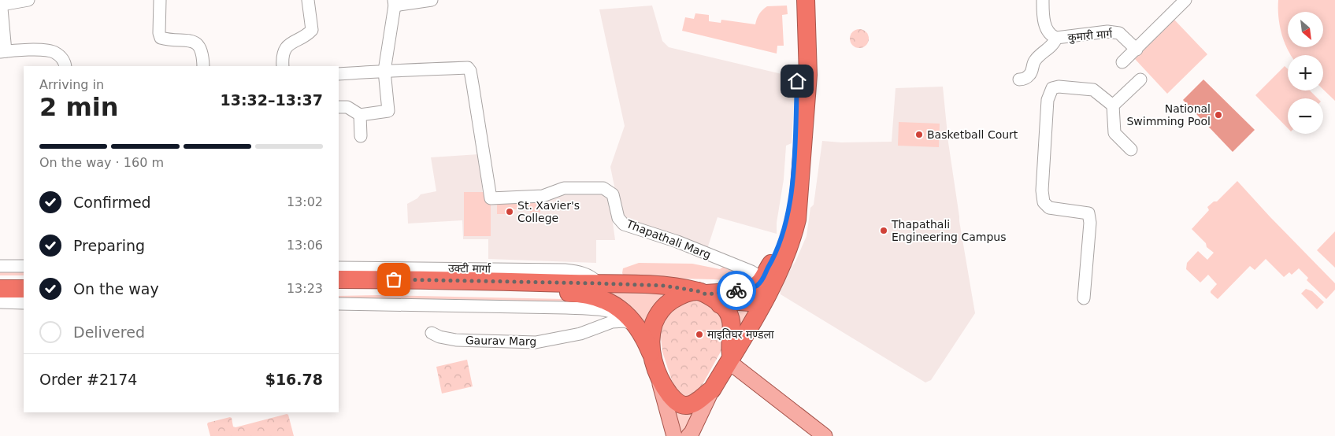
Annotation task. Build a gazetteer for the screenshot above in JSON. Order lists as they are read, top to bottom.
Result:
{
  "streets": {
    "street": [
      "कुमारी मार्ग",
      "Thapathali Marg",
      "उक्टी मार्गा",
      "Gaurav Marg"
    ]
  },
  "places": [
    "National Swimming Pool",
    "Basketball Court",
    "St. Xavier's College",
    "Thapathali Engineering Campus",
    "माइतिघर मण्डला"
  ],
  "north": "bottom right",
  "page": {
    "map_buttons": ["+", "−"],
    "heading": ["2 min", "Arriving in", "13:32–13:37"],
    "panel": ["Order #2174", "$16.78"],
    "bar": "On the way · 160 m",
    "list": [
      ["Confirmed", "13:02"],
      ["Preparing", "13:06"],
      ["On the way", "13:23"],
      "Delivered"
    ]
  }
}
